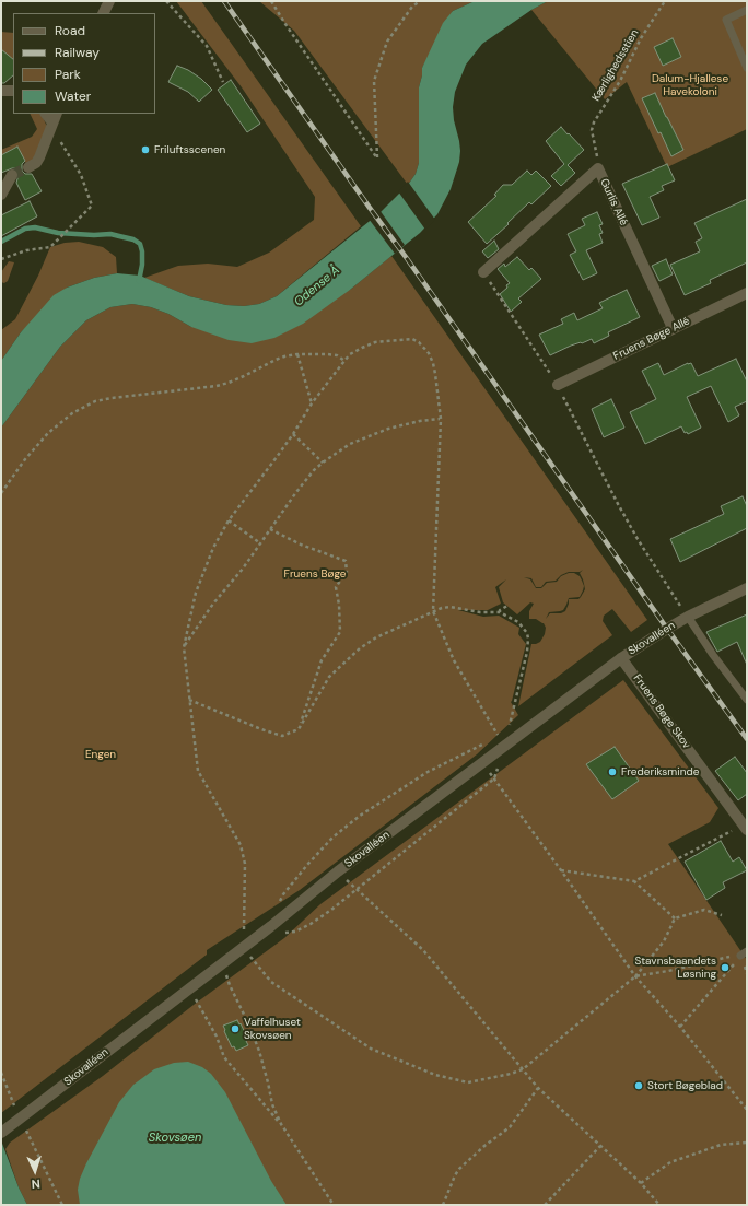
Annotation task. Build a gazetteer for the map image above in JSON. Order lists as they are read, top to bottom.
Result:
{
  "streets": {
    "street": [
      "Gurlis Allé",
      "Fruens Bøge Allé",
      "Skovalléen",
      "Fruens Bøge Skov"
    ],
    "path": ["Kærlighedsstien"]
  },
  "crossings": [
    ["Kærlighedsstien", "Gurlis Allé"],
    ["Gurlis Allé", "Fruens Bøge Allé"],
    ["Skovalléen", "Fruens Bøge Skov"]
  ],
  "water": ["Odense Å", "Skovsøen"],
  "parks": ["Dalum-Hjallese Havekoloni", "Fruens Bøge", "Engen"],
  "places": [
    "Friluftsscenen",
    "Frederiksminde",
    "Stavnsbaandets Løsning",
    "Vaffelhuset Skovsøen",
    "Stort Bøgeblad"
  ],
  "legend": [
    "Road",
    "Railway",
    "Park",
    "Water"
  ],
  "north": "bottom"
}
